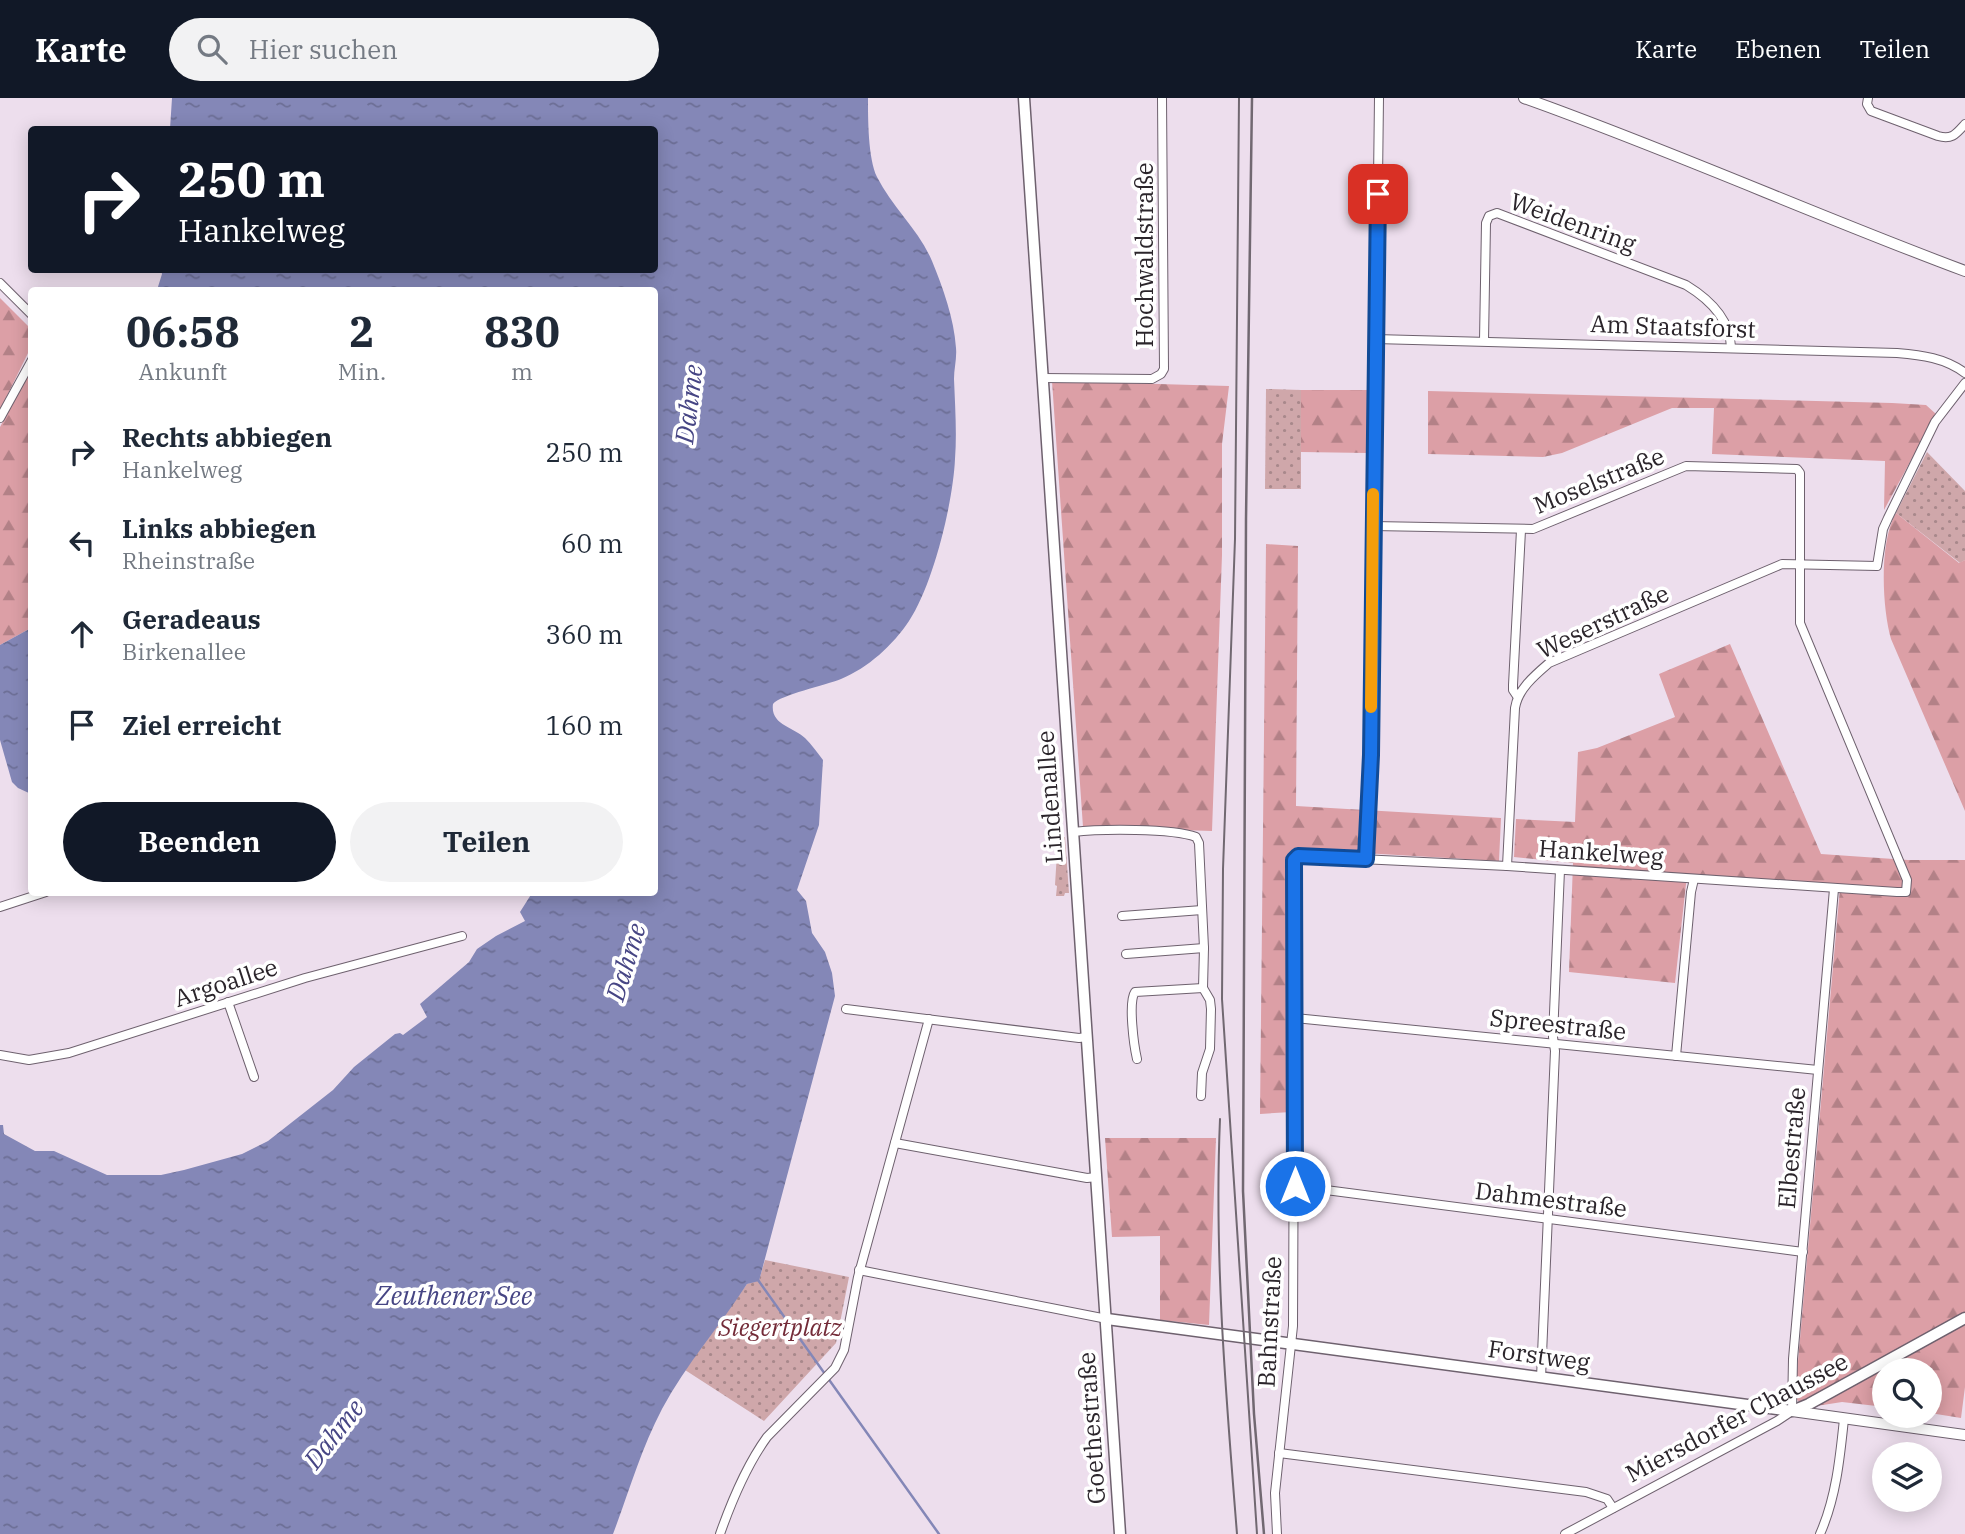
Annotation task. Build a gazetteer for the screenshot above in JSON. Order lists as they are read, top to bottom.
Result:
{
  "streets": {
    "main road": [
      "Lindenallee",
      "Forstweg",
      "Miersdorfer Chaussee",
      "Goethestraße"
    ],
    "street": [
      "Weidenring",
      "Hochwaldstraße",
      "Am Staatsforst",
      "Moselstraße",
      "Weserstraße",
      "Hankelweg",
      "Argoallee",
      "Spreestraße",
      "Elbestraße",
      "Dahmestraße",
      "Bahnstraße"
    ]
  },
  "crossings": [
    ["Weidenring", "Am Staatsforst"],
    ["Hochwaldstraße", "Lindenallee"],
    ["Moselstraße", "Weserstraße"],
    ["Moselstraße", "Hankelweg"],
    ["Weserstraße", "Hankelweg"],
    ["Lindenallee", "Forstweg"],
    ["Lindenallee", "Goethestraße"],
    ["Hankelweg", "Elbestraße"],
    ["Hankelweg", "Bahnstraße"],
    ["Spreestraße", "Elbestraße"],
    ["Spreestraße", "Bahnstraße"],
    ["Elbestraße", "Dahmestraße"],
    ["Elbestraße", "Forstweg"],
    ["Elbestraße", "Miersdorfer Chaussee"],
    ["Dahmestraße", "Bahnstraße"],
    ["Bahnstraße", "Forstweg"],
    ["Forstweg", "Miersdorfer Chaussee"],
    ["Forstweg", "Goethestraße"]
  ],
  "water": ["Dahme", "Zeuthener See"],
  "parks": ["Siegertplatz"],
  "page": {
    "header": "Karte",
    "search": "Hier suchen",
    "nav": ["Karte", "Ebenen", "Teilen"],
    "turn": ["250 m", "Hankelweg"],
    "eta": [
      "06:58",
      "Ankunft",
      "2",
      "Min.",
      "830",
      "m"
    ],
    "list": [
      {
        "name": "Rechts abbiegen",
        "note": "Hankelweg",
        "value": "250 m"
      },
      {
        "name": "Links abbiegen",
        "note": "Rheinstraße",
        "value": "60 m"
      },
      {
        "name": "Geradeaus",
        "note": "Birkenallee",
        "value": "360 m"
      },
      {
        "name": "Ziel erreicht",
        "value": "160 m"
      }
    ],
    "buttons": ["Beenden", "Teilen"]
  }
}
